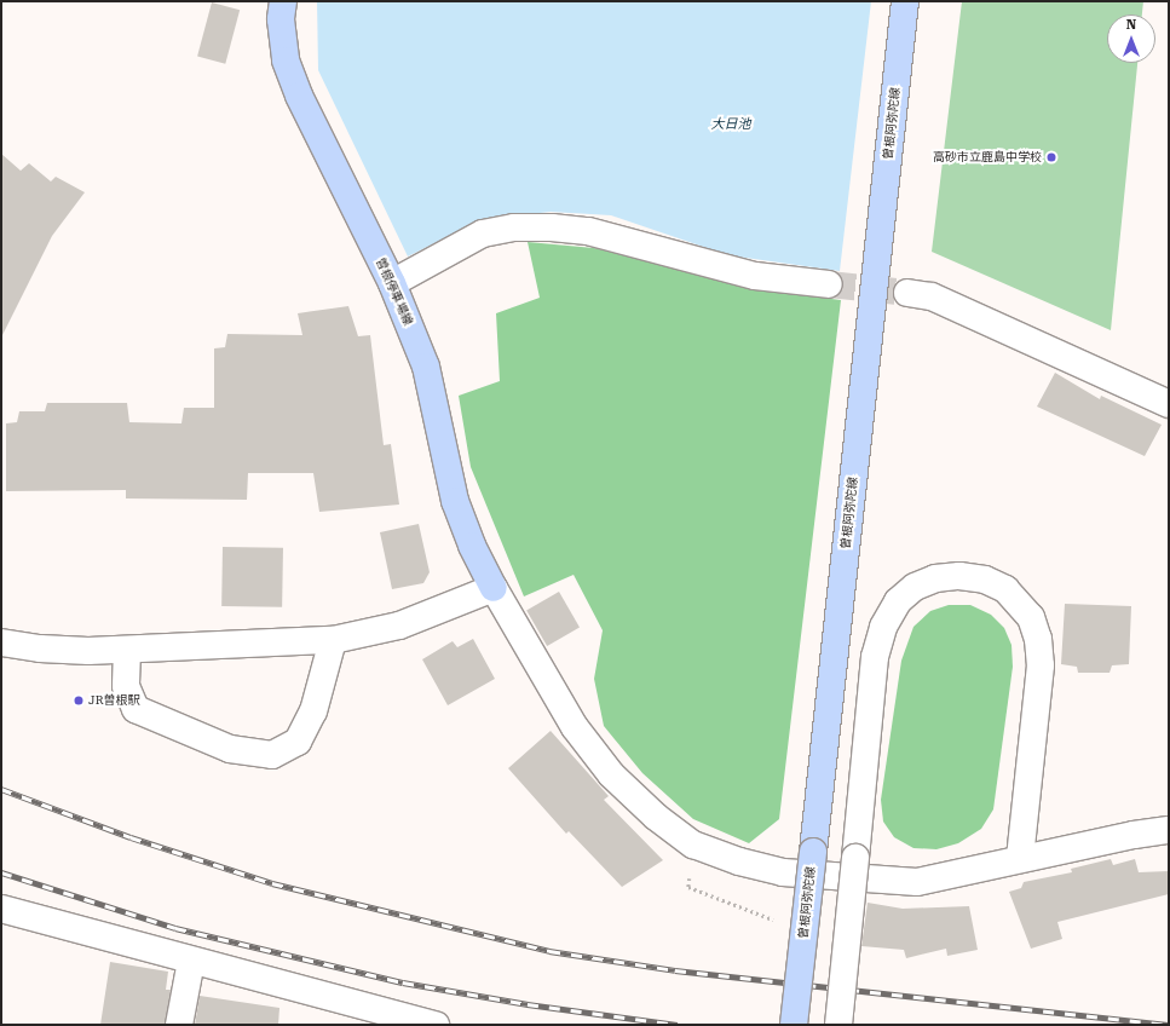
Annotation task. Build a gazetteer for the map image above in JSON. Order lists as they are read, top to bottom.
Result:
{
  "streets": {
    "main road": ["曽根阿弥陀線", "曽根停車場線"]
  },
  "water": ["大日池"],
  "places": ["高砂市立鹿島中学校", "JR曽根駅"],
  "north": "top"
}
